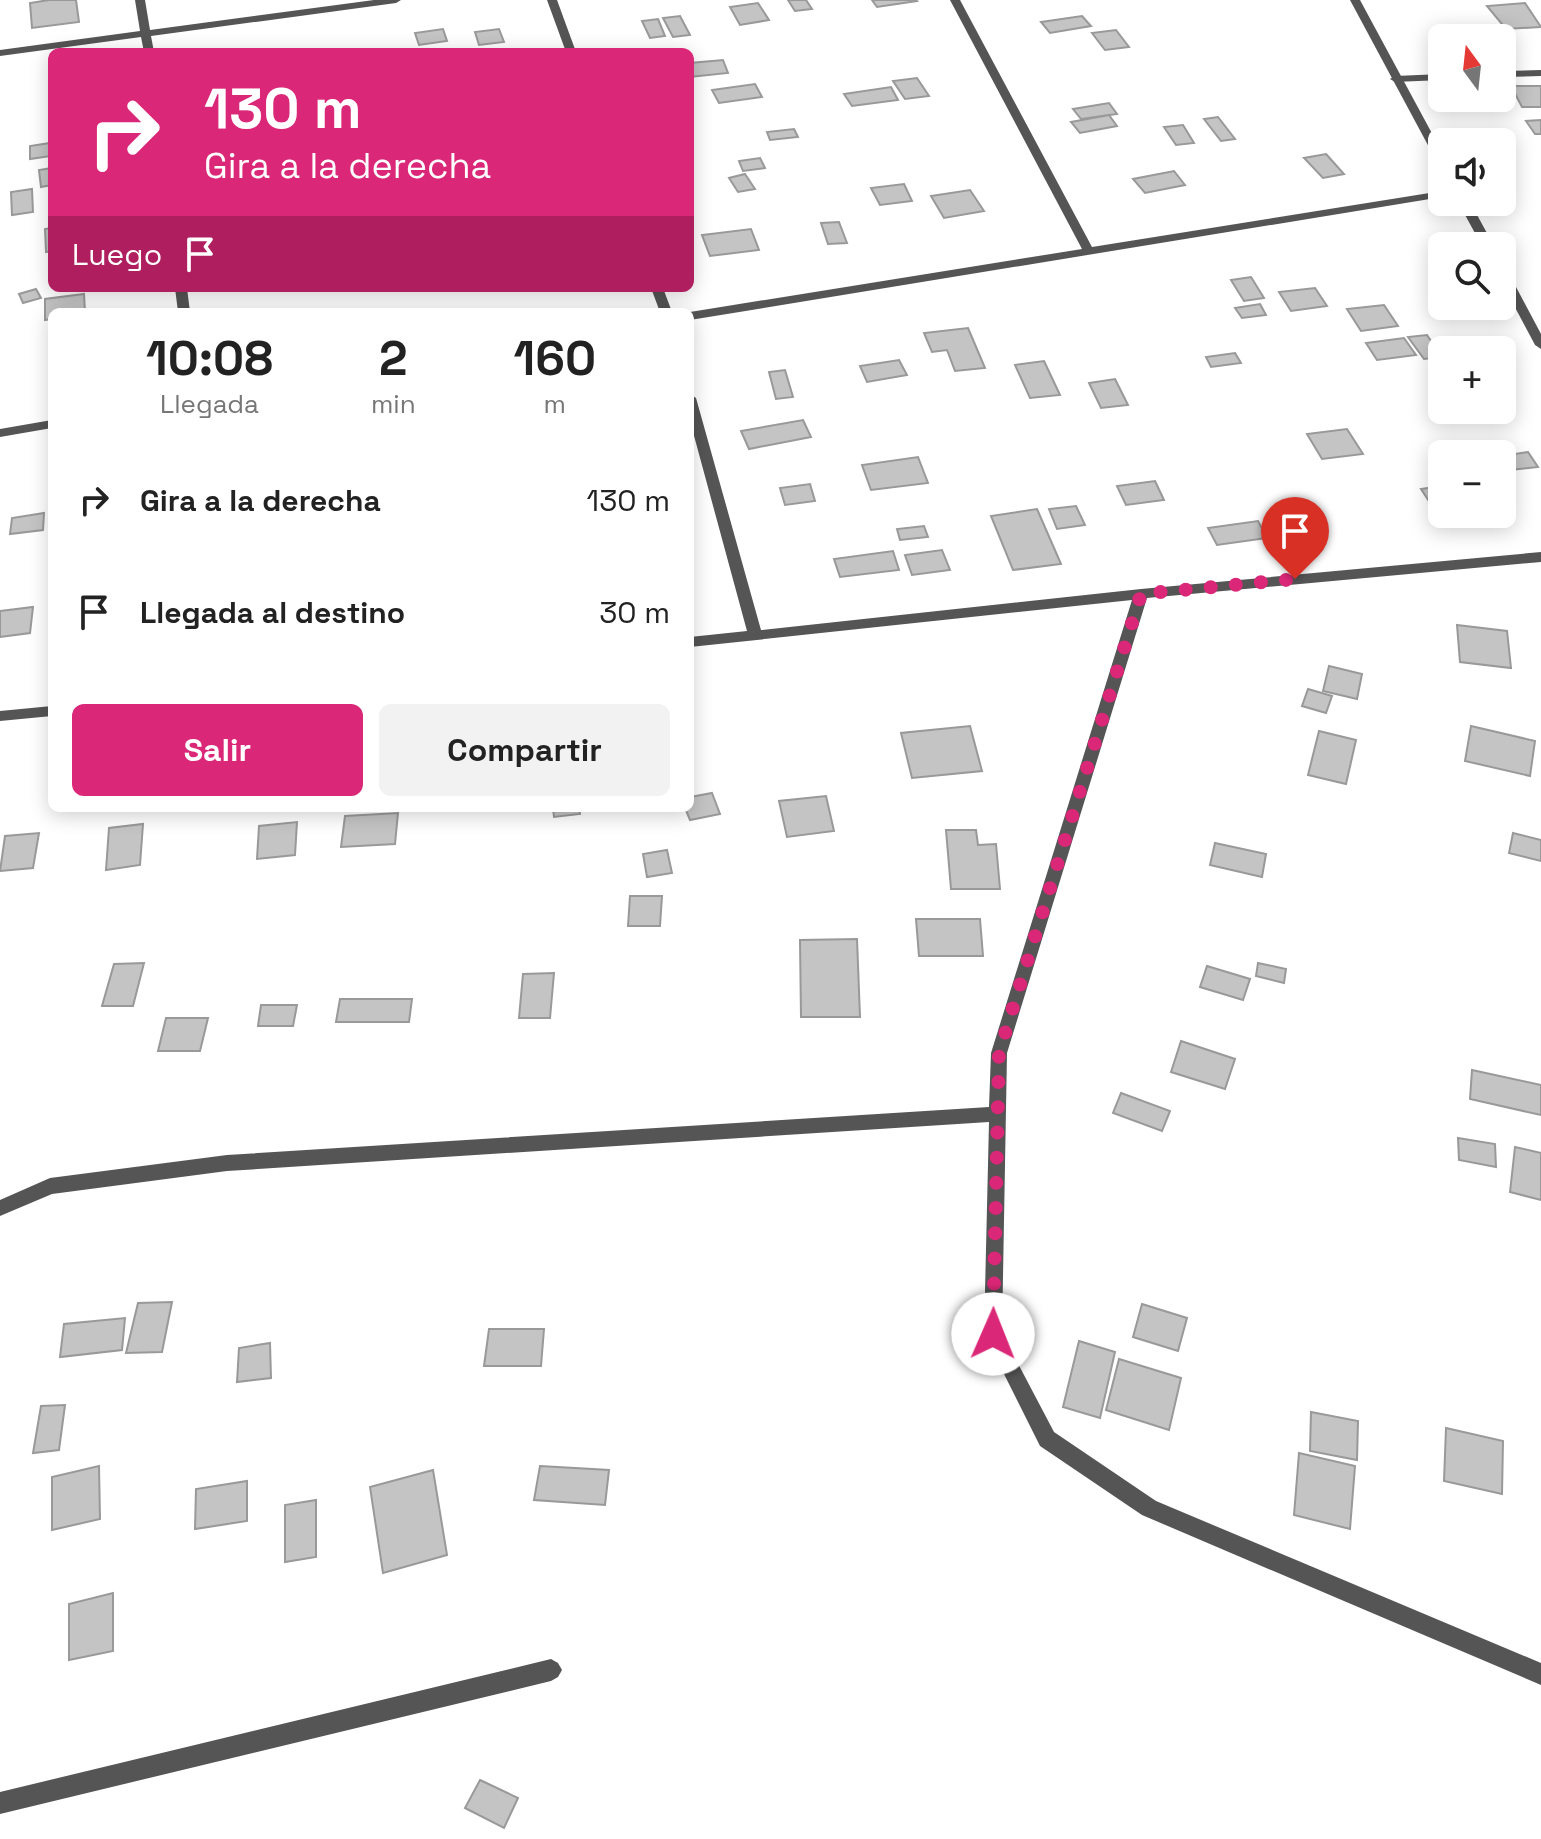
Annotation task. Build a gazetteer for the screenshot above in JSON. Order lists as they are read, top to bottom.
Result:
{
  "north": "top",
  "page": {
    "map_buttons": ["+", "−"],
    "turn": ["130 m", "Gira a la derecha"],
    "then": "Luego",
    "eta": [
      "10:08",
      "Llegada",
      "2",
      "min",
      "160",
      "m"
    ],
    "list": [
      {
        "name": "Gira a la derecha",
        "value": "130 m"
      },
      {
        "name": "Llegada al destino",
        "value": "30 m"
      }
    ],
    "buttons": ["Salir", "Compartir"]
  }
}
